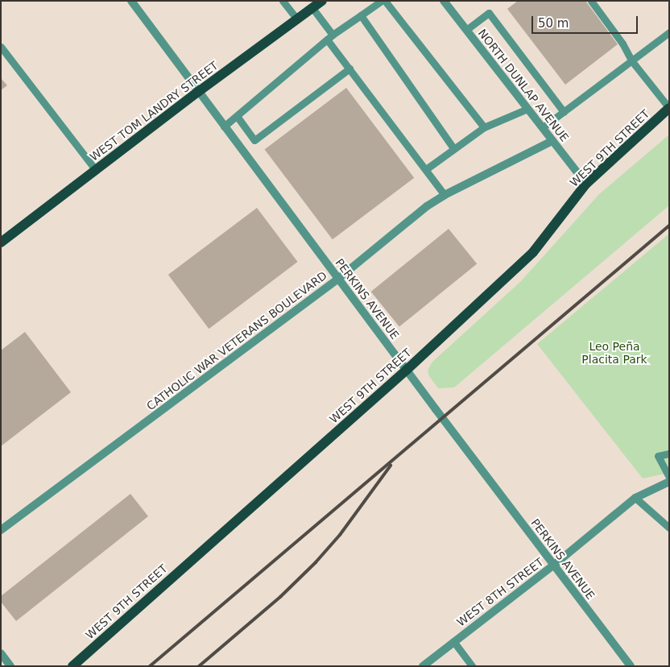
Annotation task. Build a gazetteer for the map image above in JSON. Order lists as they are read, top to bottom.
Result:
{
  "streets": {
    "main road": ["WEST TOM LANDRY STREET", "WEST 9TH STREET"],
    "street": [
      "NORTH DUNLAP AVENUE",
      "PERKINS AVENUE",
      "CATHOLIC WAR VETERANS BOULEVARD",
      "WEST 8TH STREET"
    ]
  },
  "crossings": [
    ["NORTH DUNLAP AVENUE", "WEST 9TH STREET"],
    ["NORTH DUNLAP AVENUE", "CATHOLIC WAR VETERANS BOULEVARD"],
    ["WEST TOM LANDRY STREET", "PERKINS AVENUE"],
    ["WEST 9TH STREET", "PERKINS AVENUE"],
    ["PERKINS AVENUE", "CATHOLIC WAR VETERANS BOULEVARD"],
    ["PERKINS AVENUE", "WEST 8TH STREET"]
  ],
  "parks": ["Leo Peña Placita Park"],
  "scale_bar": "50 m"
}
